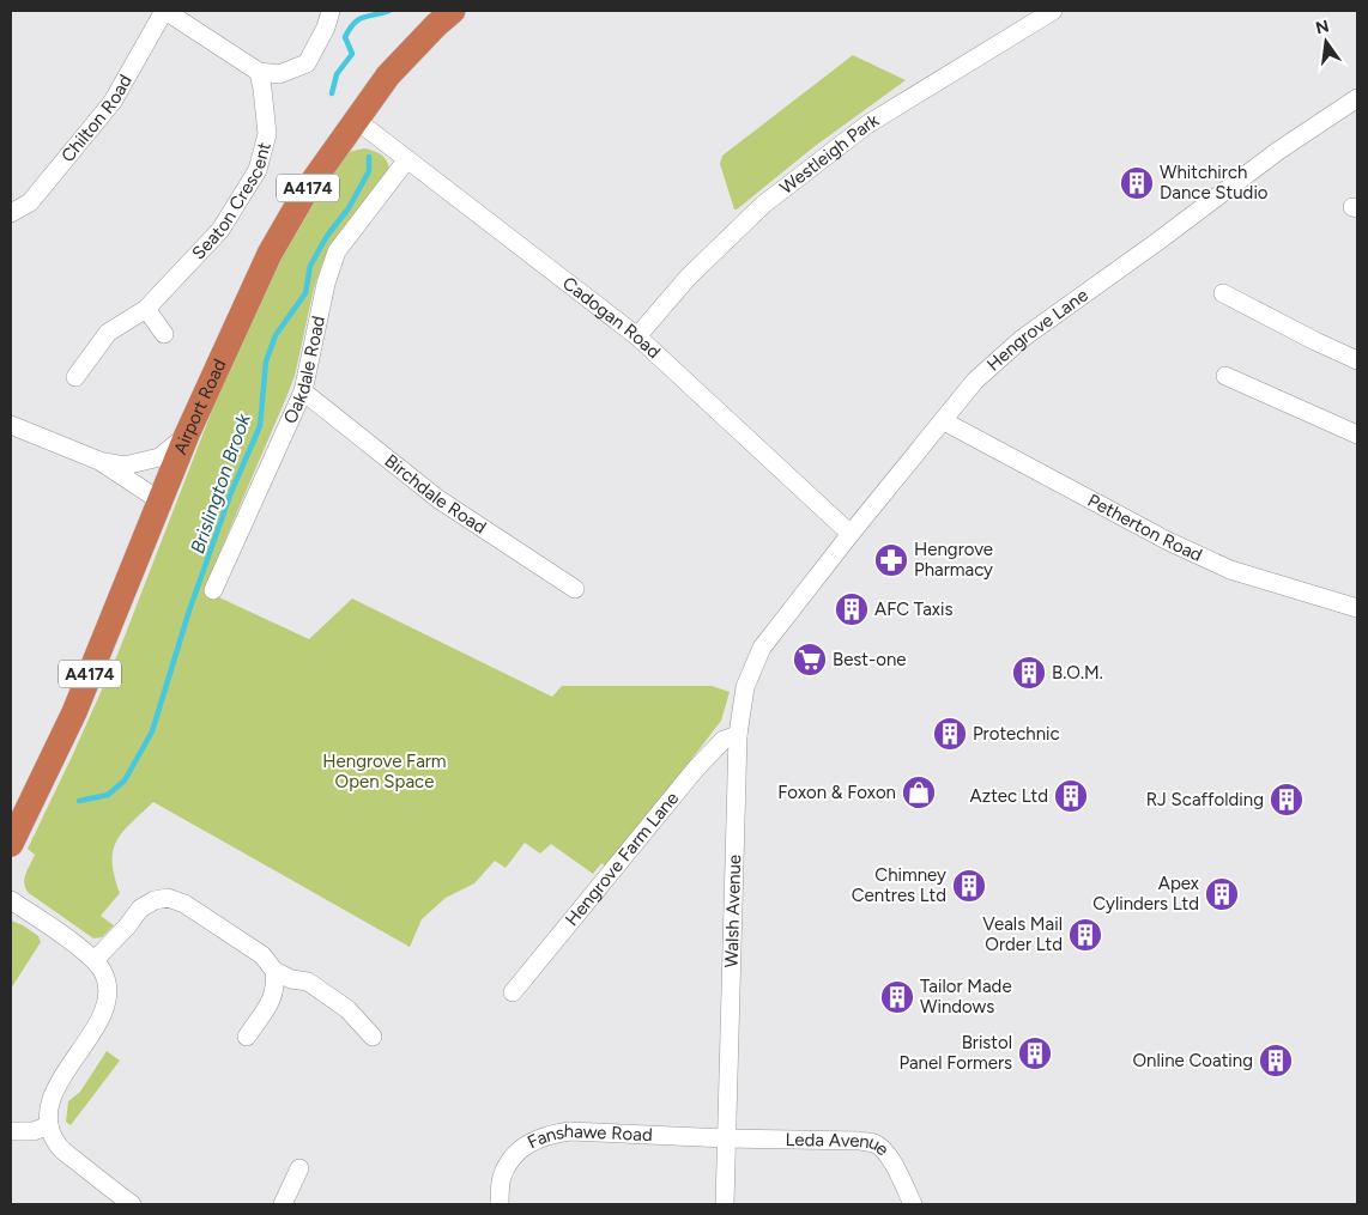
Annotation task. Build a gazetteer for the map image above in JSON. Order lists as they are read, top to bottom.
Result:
{
  "streets": {
    "highway": ["A4174", "Airport Road"],
    "street": [
      "Chilton Road",
      "Westleigh Park",
      "Seaton Crescent",
      "Cadogan Road",
      "Hengrove Lane",
      "Oakdale Road",
      "Birchdale Road",
      "Petherton Road",
      "Hengrove Farm Lane",
      "Walsh Avenue",
      "Fanshawe Road",
      "Leda Avenue"
    ]
  },
  "crossings": [
    ["Westleigh Park", "Cadogan Road"],
    ["Cadogan Road", "Hengrove Lane"],
    ["Cadogan Road", "Oakdale Road"],
    ["Cadogan Road", "Airport Road"],
    ["Hengrove Lane", "Petherton Road"],
    ["Hengrove Lane", "Walsh Avenue"],
    ["Oakdale Road", "Birchdale Road"],
    ["Hengrove Farm Lane", "Walsh Avenue"],
    ["Walsh Avenue", "Fanshawe Road"],
    ["Walsh Avenue", "Leda Avenue"],
    ["Fanshawe Road", "Leda Avenue"]
  ],
  "water": ["Brislington Brook"],
  "parks": ["Hengrove Farm Open Space"],
  "places": {
    "building": [
      "Whitchirch Dance Studio",
      "AFC Taxis",
      "B.O.M.",
      "Protechnic",
      "Aztec Ltd",
      "RJ Scaffolding",
      "Chimney Centres Ltd",
      "Apex Cylinders Ltd",
      "Veals Mail Order Ltd",
      "Tailor Made Windows",
      "Bristol Panel Formers",
      "Online Coating"
    ],
    "pharmacy": ["Hengrove Pharmacy"],
    "supermarket": ["Best-one"],
    "shop": ["Foxon & Foxon"]
  },
  "north": "top"
}
